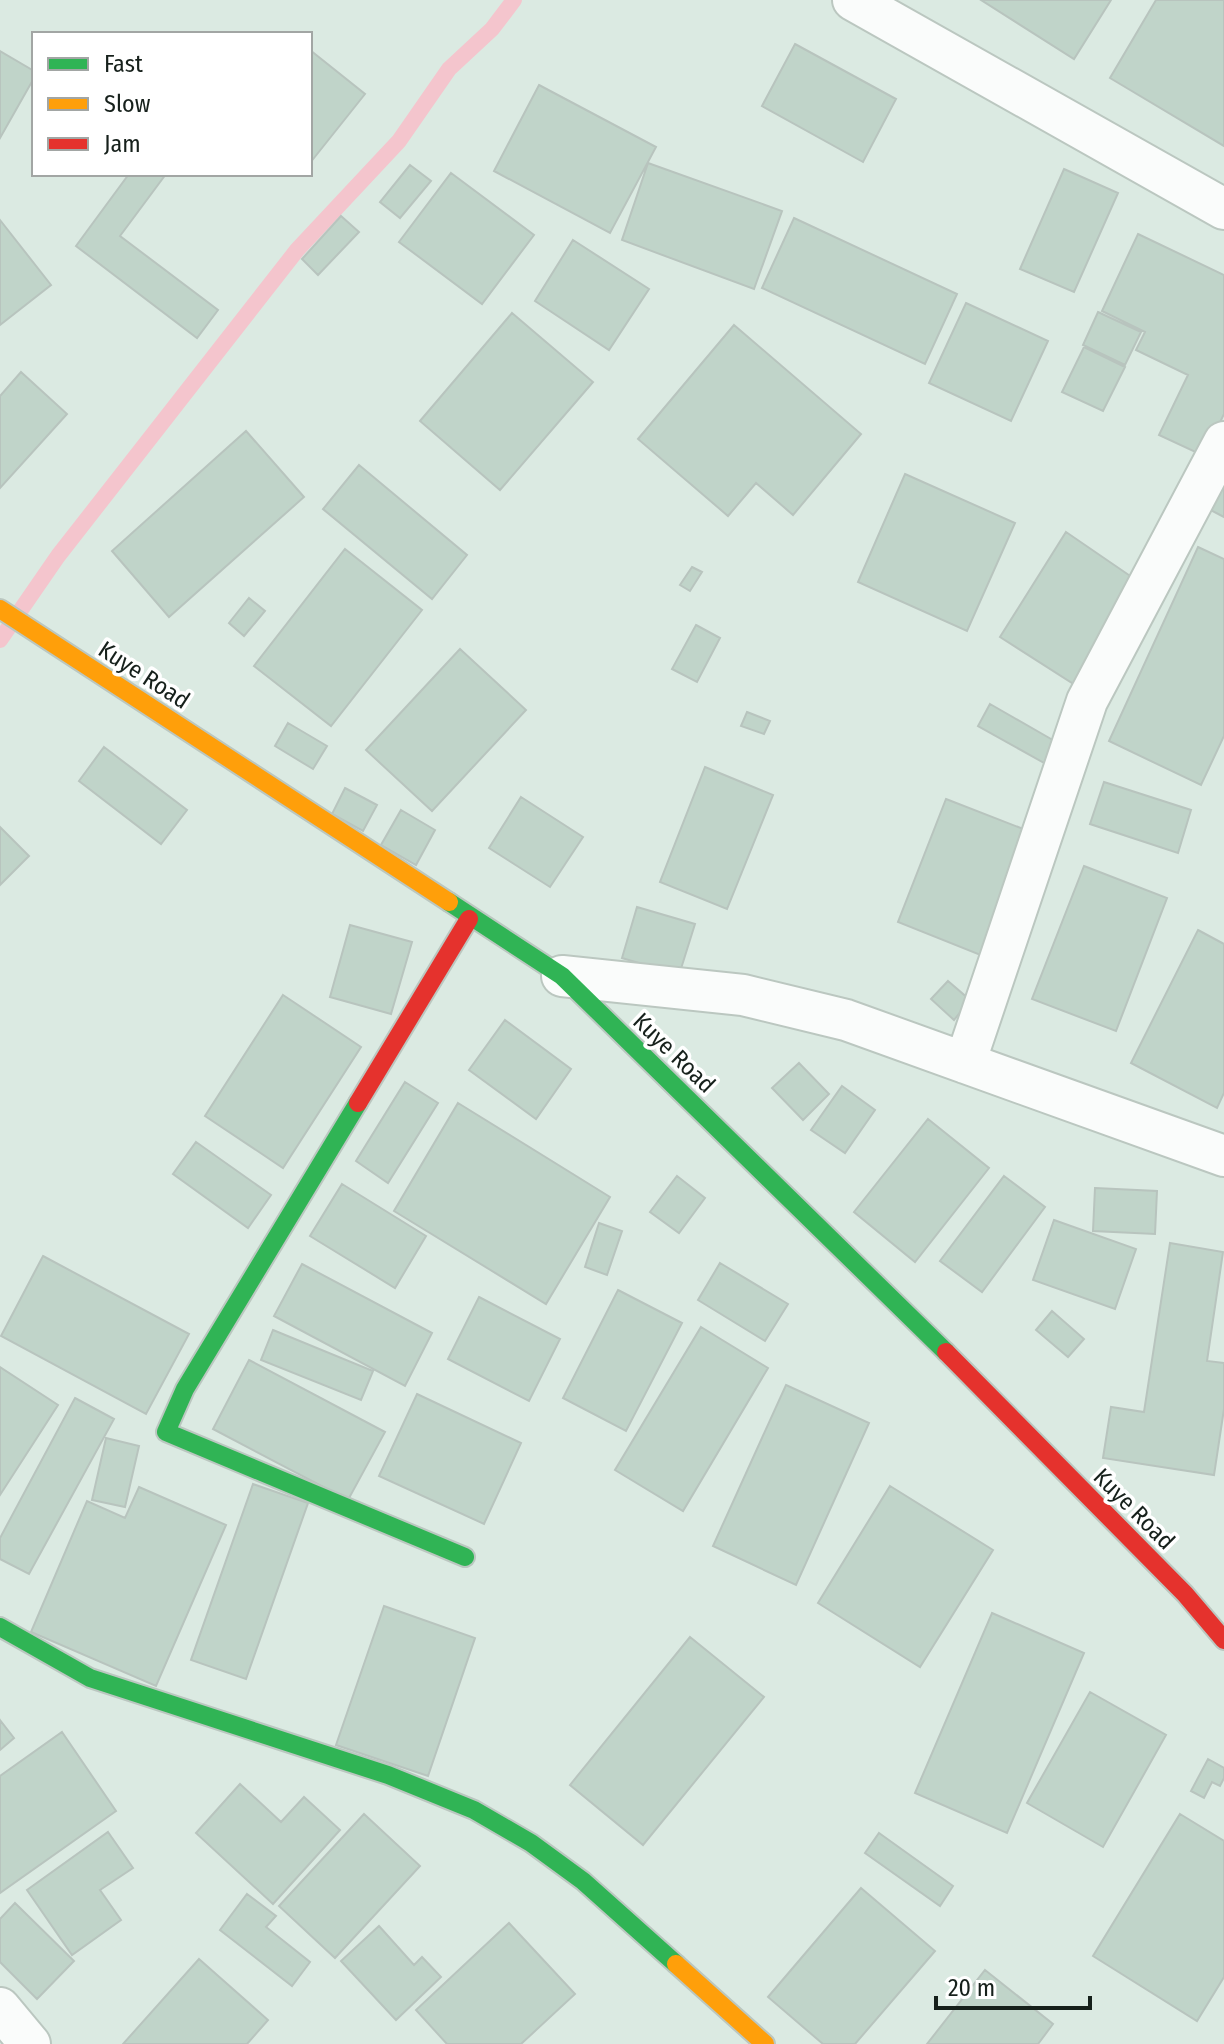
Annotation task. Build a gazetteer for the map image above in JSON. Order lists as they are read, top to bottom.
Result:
{
  "streets": {
    "street": ["Kuye Road"]
  },
  "legend": ["Fast", "Slow", "Jam"],
  "scale_bar": "20 m"
}
